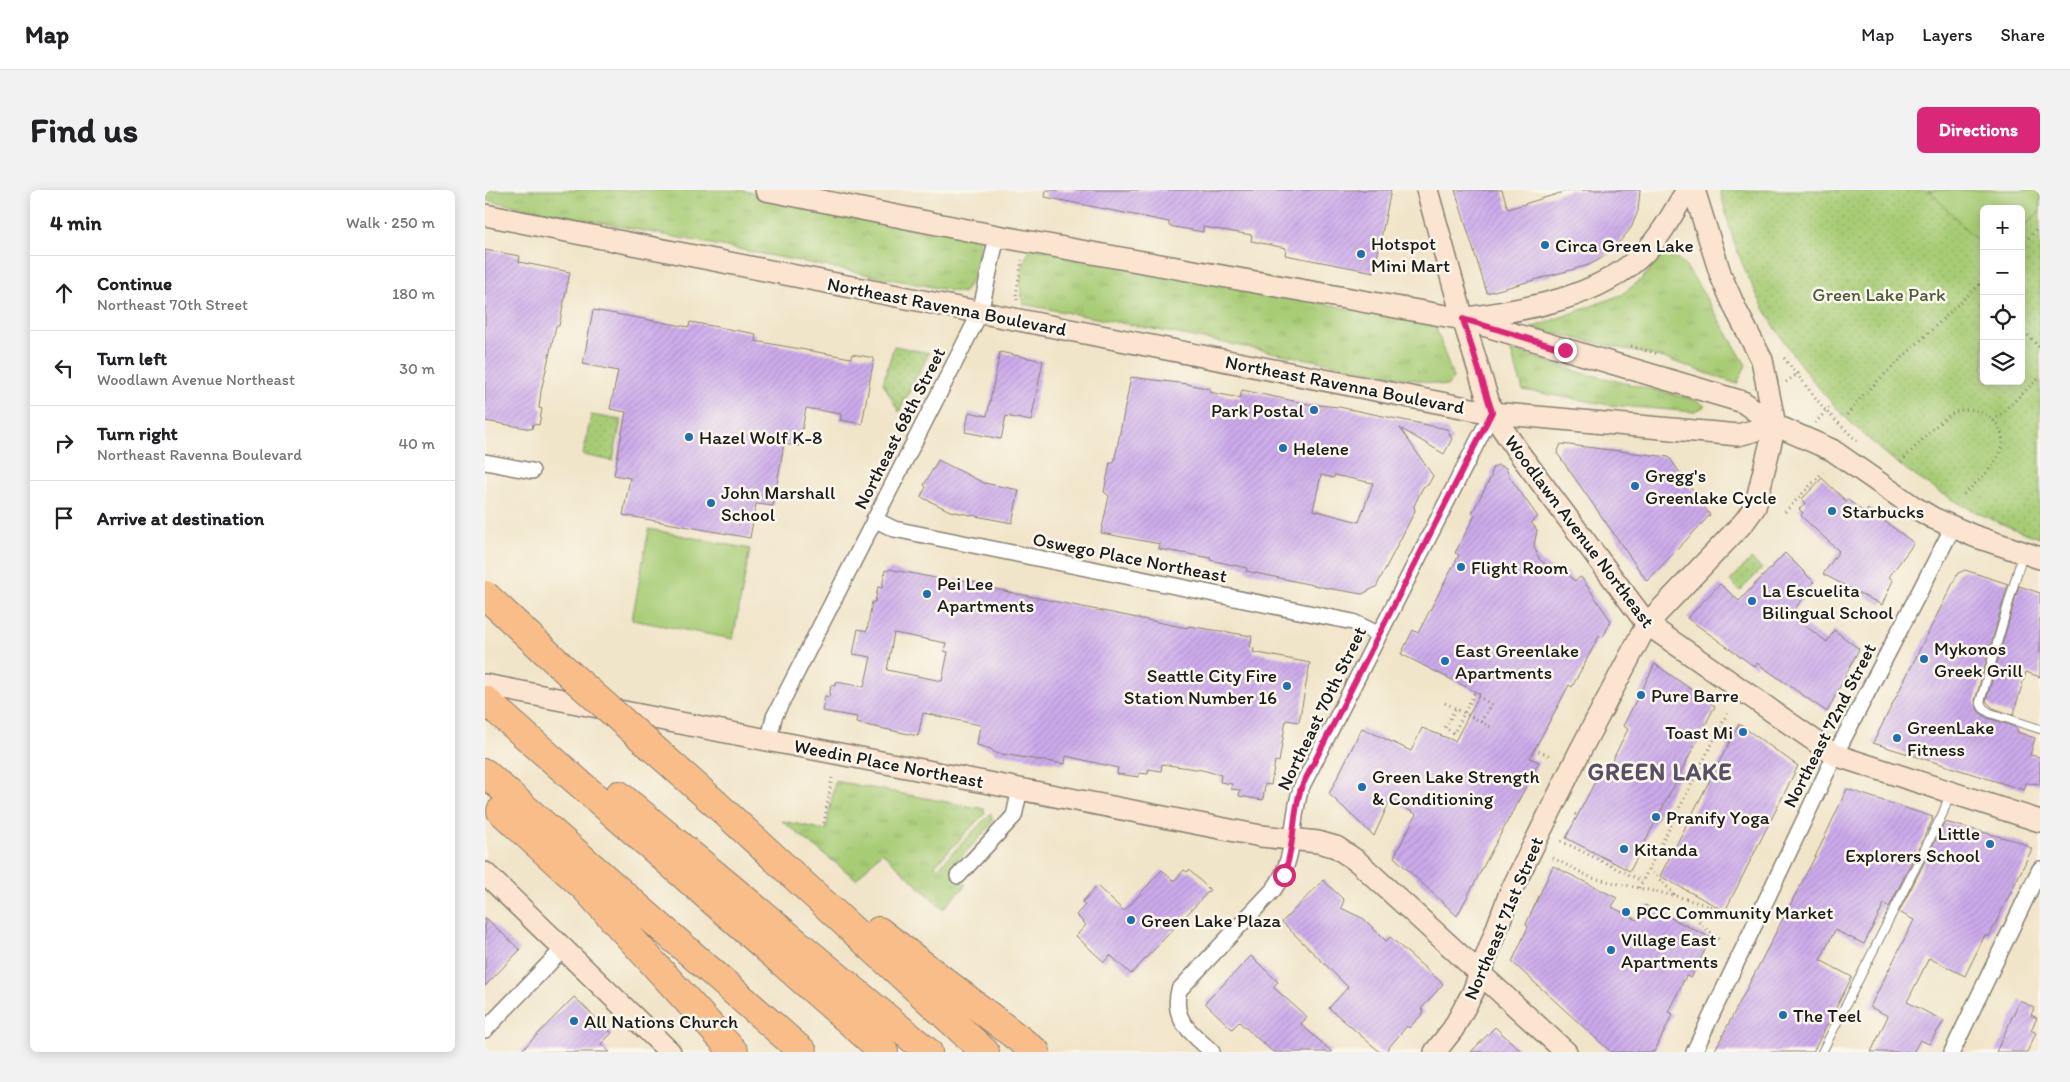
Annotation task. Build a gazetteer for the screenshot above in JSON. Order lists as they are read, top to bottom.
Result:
{
  "streets": {
    "main road": [
      "Northeast Ravenna Boulevard",
      "Woodlawn Avenue Northeast",
      "Weedin Place Northeast",
      "Northeast 71st Street"
    ],
    "street": [
      "Northeast 68th Street",
      "Oswego Place Northeast",
      "Northeast 70th Street",
      "Northeast 72nd Street"
    ]
  },
  "crossings": [
    ["Northeast Ravenna Boulevard", "Northeast 68th Street"],
    ["Northeast Ravenna Boulevard", "Woodlawn Avenue Northeast"],
    ["Northeast Ravenna Boulevard", "Northeast 70th Street"],
    ["Northeast Ravenna Boulevard", "Northeast 71st Street"],
    ["Northeast 68th Street", "Oswego Place Northeast"],
    ["Northeast 68th Street", "Weedin Place Northeast"],
    ["Woodlawn Avenue Northeast", "Northeast 70th Street"],
    ["Woodlawn Avenue Northeast", "Northeast 72nd Street"],
    ["Woodlawn Avenue Northeast", "Northeast 71st Street"],
    ["Oswego Place Northeast", "Northeast 70th Street"],
    ["Northeast 70th Street", "Weedin Place Northeast"],
    ["Weedin Place Northeast", "Northeast 71st Street"]
  ],
  "districts": ["GREEN LAKE"],
  "parks": ["Green Lake Park"],
  "places": [
    "Circa Green Lake",
    "Hotspot Mini Mart",
    "Park Postal",
    "Hazel Wolf K-8",
    "Helene",
    "Gregg's Greenlake Cycle",
    "John Marshall School",
    "Starbucks",
    "Flight Room",
    "Pei Lee Apartments",
    "La Escuelita Bilingual School",
    "Mykonos Greek Grill",
    "East Greenlake Apartments",
    "Seattle City Fire Station Number 16",
    "Pure Barre",
    "Toast Mi",
    "GreenLake Fitness",
    "Green Lake Strength & Conditioning",
    "Pranify Yoga",
    "Little Explorers School",
    "Kitanda",
    "PCC Community Market",
    "Green Lake Plaza",
    "Village East Apartments",
    "The Teel",
    "All Nations Church"
  ],
  "page": {
    "header": "Map",
    "nav": ["Map", "Layers", "Share"],
    "buttons": "Directions",
    "title": "Find us",
    "heading": ["4 min", "Walk · 250 m"],
    "map_buttons": ["+", "−"],
    "list": [
      ["Continue", "Northeast 70th Street", "180 m"],
      ["Turn left", "Woodlawn Avenue Northeast", "30 m"],
      ["Turn right", "Northeast Ravenna Boulevard", "40 m"],
      "Arrive at destination"
    ]
  }
}
